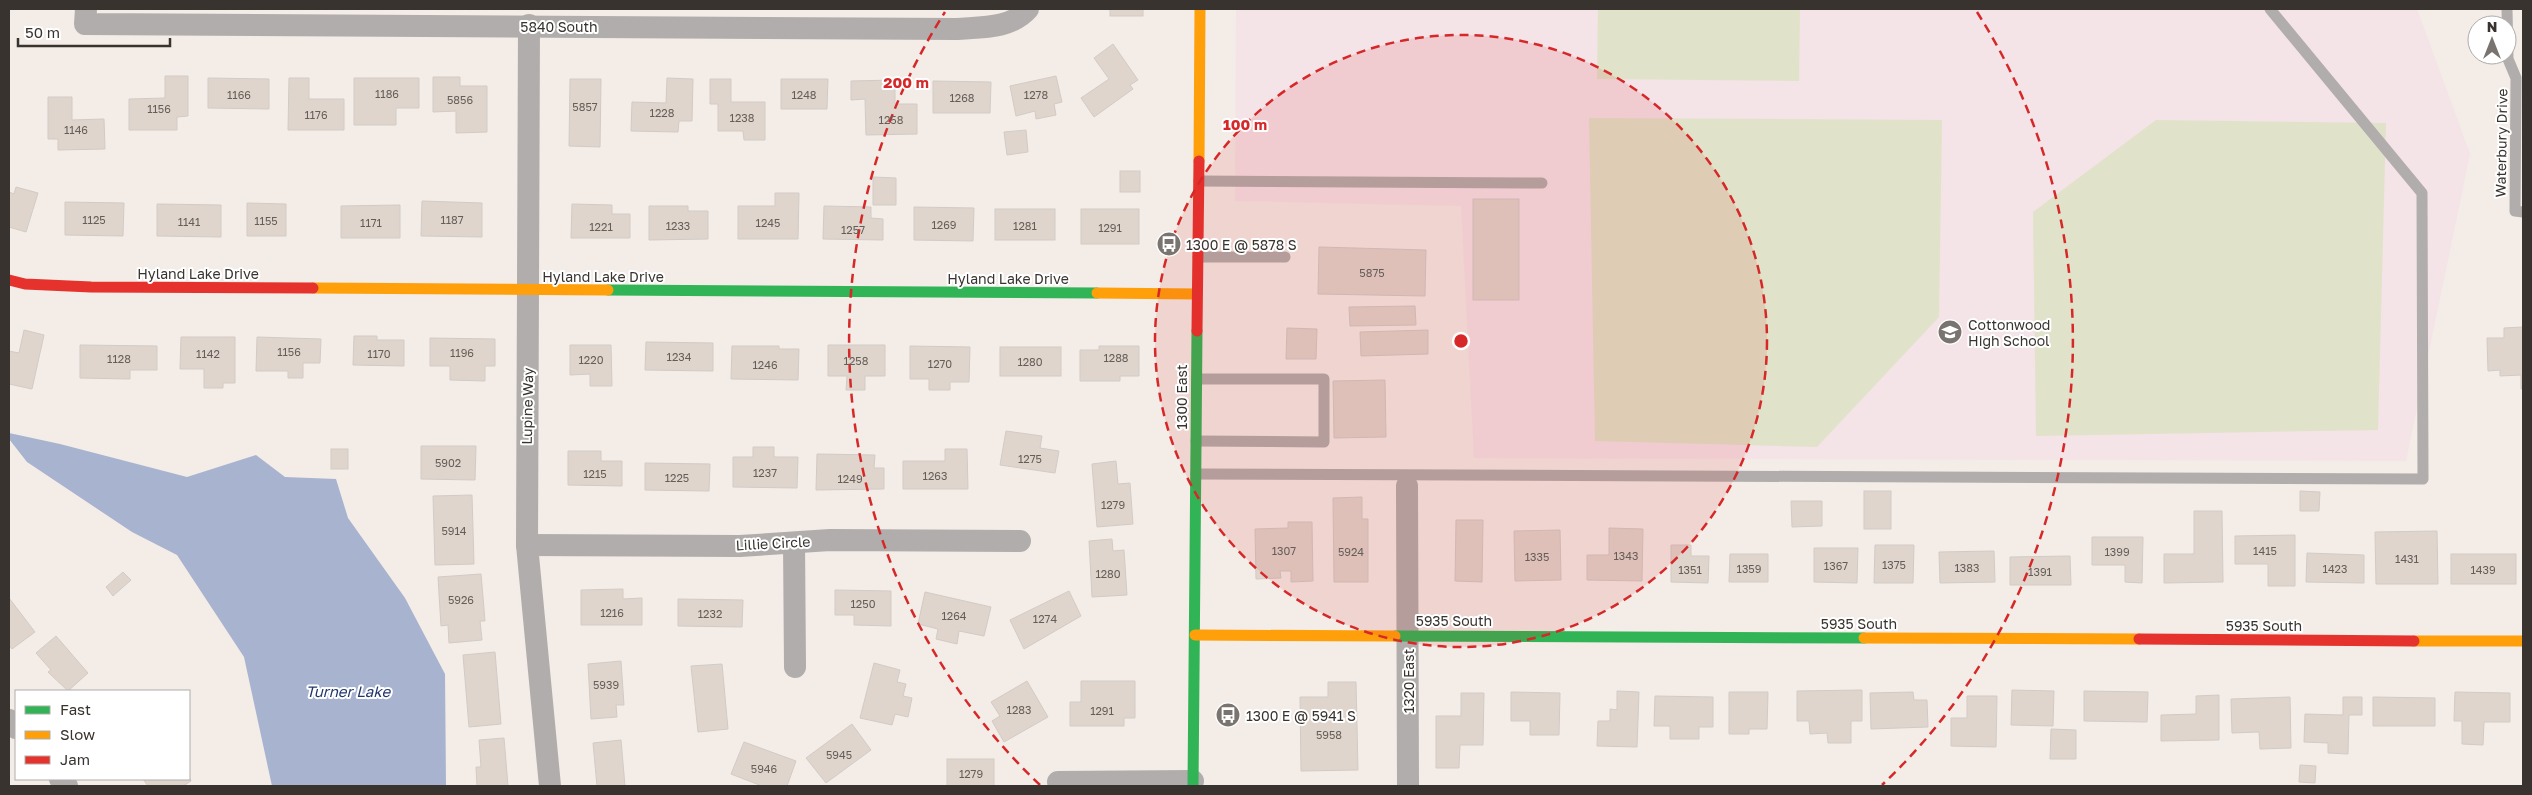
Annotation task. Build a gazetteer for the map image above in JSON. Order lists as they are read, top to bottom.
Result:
{
  "streets": {
    "street": [
      "5840 South",
      "Hyland Lake Drive",
      "1300 East",
      "Lupine Way",
      "Lillie Circle",
      "5935 South",
      "1320 East"
    ],
    "lane": ["Waterbury Drive"]
  },
  "crossings": [
    ["5840 South", "Lupine Way"],
    ["Hyland Lake Drive", "1300 East"],
    ["Hyland Lake Drive", "Lupine Way"],
    ["1300 East", "5935 South"],
    ["Lupine Way", "Lillie Circle"],
    ["5935 South", "1320 East"]
  ],
  "water": ["Turner Lake"],
  "places": {
    "bus stop": ["1300 E @ 5878 S", "1300 E @ 5941 S"],
    "school or university": ["Cottonwood High School"]
  },
  "house_numbers": [
    "1186",
    "1166",
    "1248",
    "1278",
    "1268",
    "5856",
    "5857",
    "1156",
    "1228",
    "1176",
    "1238",
    "1258",
    "1146",
    "1125",
    "1187",
    "1155",
    "1141",
    "1171",
    "1245",
    "1269",
    "1233",
    "1281",
    "1221",
    "1291",
    "1257",
    "5875",
    "1156",
    "1196",
    "1142",
    "1170",
    "1234",
    "1288",
    "1128",
    "1220",
    "1258",
    "1280",
    "1270",
    "1246",
    "1275",
    "5902",
    "1237",
    "1215",
    "1263",
    "1225",
    "1249",
    "1279",
    "5914",
    "1307",
    "1415",
    "5924",
    "1399",
    "1343",
    "1335",
    "1431",
    "1375",
    "1367",
    "1383",
    "1359",
    "1423",
    "1351",
    "1439",
    "1391",
    "1280",
    "5926",
    "1250",
    "1216",
    "1232",
    "1264",
    "1274",
    "5939",
    "1283",
    "1291",
    "5958",
    "5945",
    "5946",
    "1279"
  ],
  "legend": ["Fast", "Slow", "Jam"],
  "scale_bar": "50 m",
  "north": "top",
  "rings": ["200 m", "100 m"]
}
